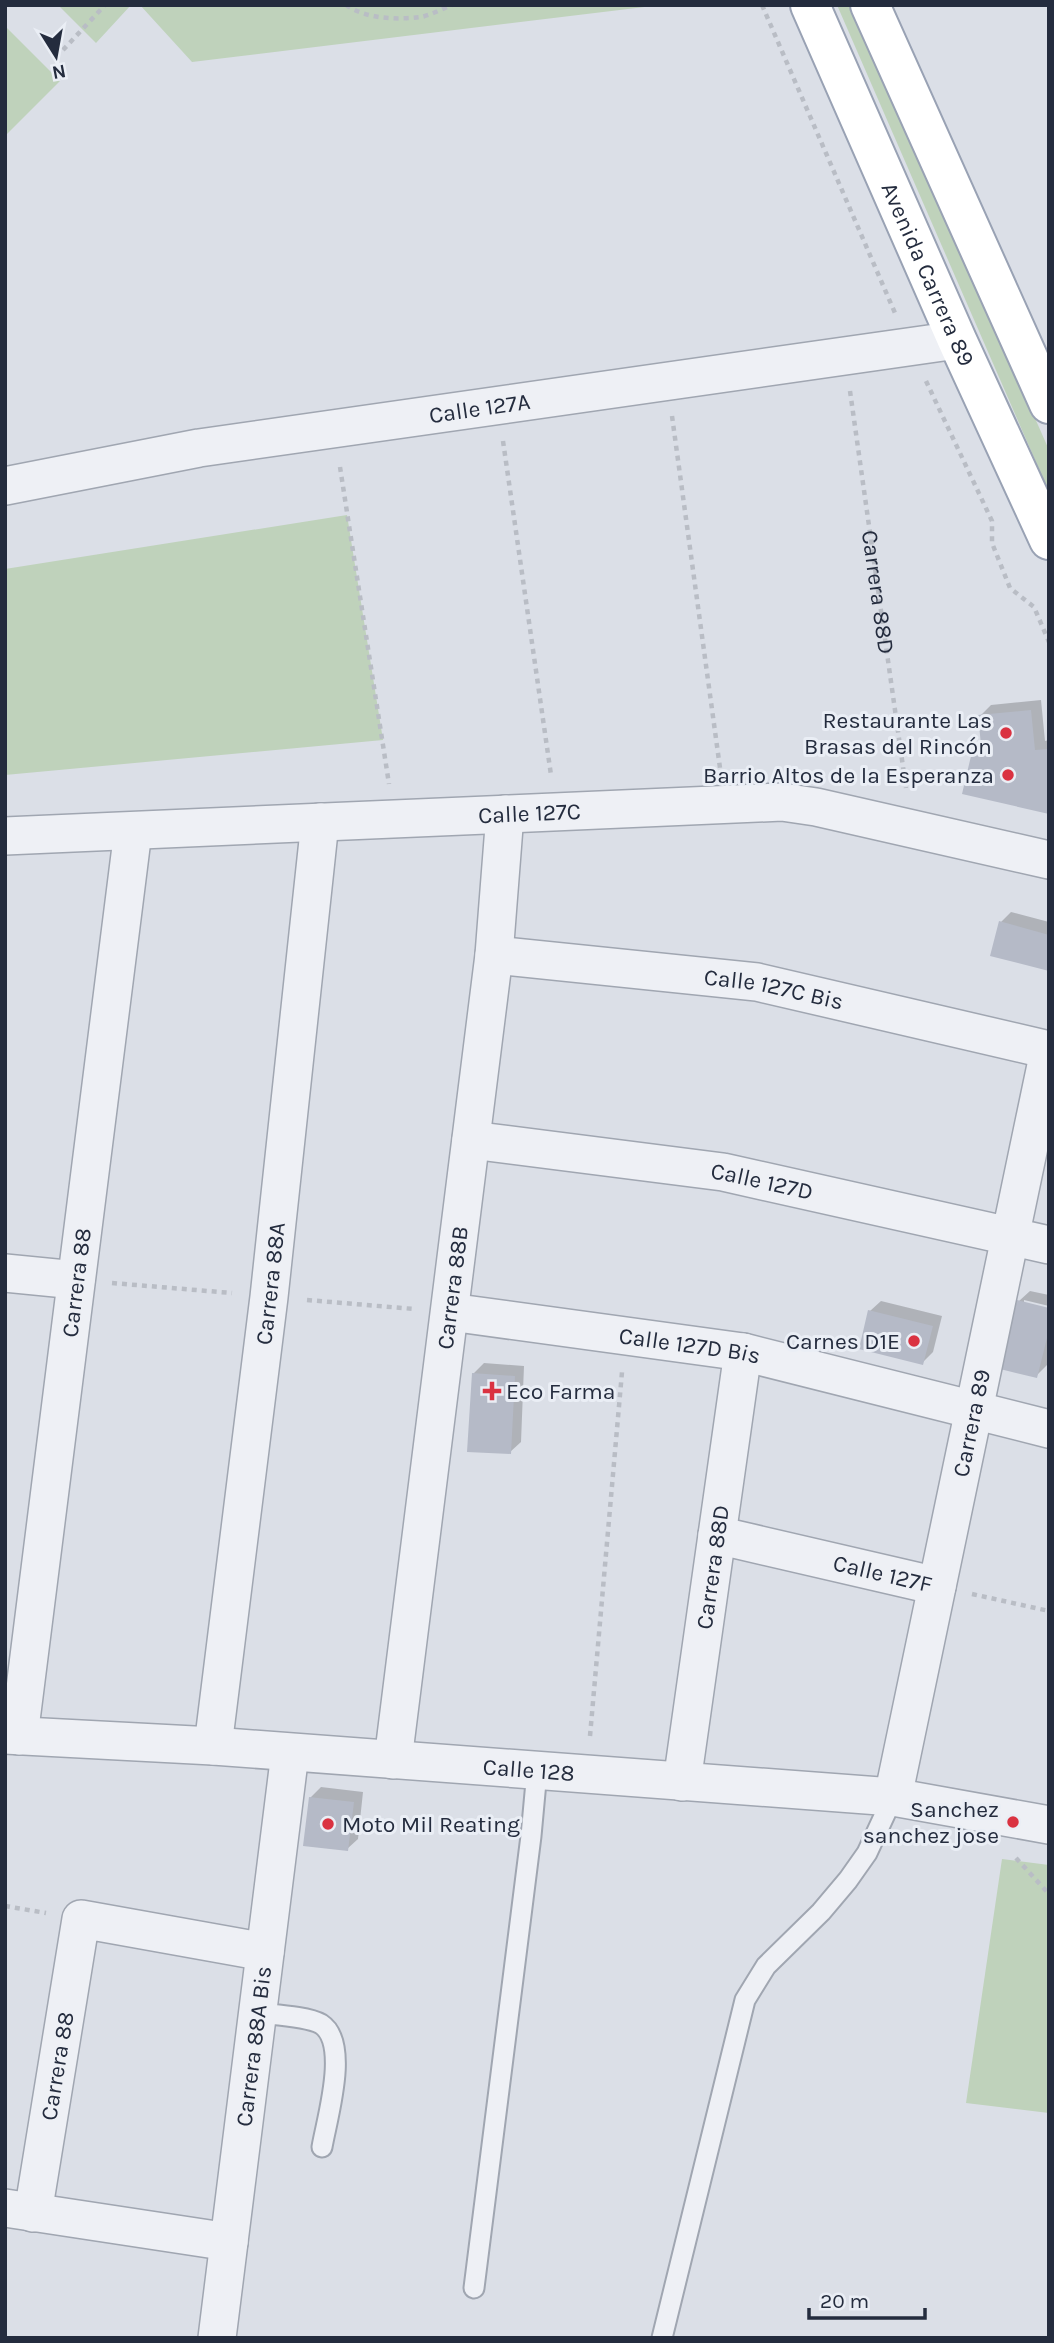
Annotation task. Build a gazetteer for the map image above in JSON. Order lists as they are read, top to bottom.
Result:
{
  "streets": {
    "main road": ["Avenida Carrera 89"],
    "street": [
      "Calle 127A",
      "Carrera 88D",
      "Calle 127C",
      "Calle 127C Bis",
      "Calle 127D",
      "Carrera 88",
      "Carrera 88A",
      "Carrera 88B",
      "Calle 127D Bis",
      "Carrera 89",
      "Calle 127F",
      "Calle 128",
      "Carrera 88A Bis"
    ]
  },
  "crossings": [
    ["Avenida Carrera 89", "Calle 127A"],
    ["Calle 127A", "Carrera 88D"],
    ["Carrera 88D", "Calle 127C"],
    ["Carrera 88D", "Calle 127D Bis"],
    ["Carrera 88D", "Calle 127F"],
    ["Carrera 88D", "Calle 128"],
    ["Calle 127C", "Carrera 88"],
    ["Calle 127C", "Carrera 88A"],
    ["Calle 127C", "Carrera 88B"],
    ["Calle 127C Bis", "Carrera 88B"],
    ["Calle 127C Bis", "Carrera 89"],
    ["Calle 127D", "Carrera 88B"],
    ["Calle 127D", "Carrera 89"],
    ["Carrera 88", "Calle 128"],
    ["Carrera 88", "Carrera 88A Bis"],
    ["Carrera 88A", "Calle 128"],
    ["Carrera 88B", "Calle 127D Bis"],
    ["Carrera 88B", "Calle 128"],
    ["Calle 127D Bis", "Carrera 89"],
    ["Carrera 89", "Calle 127F"],
    ["Carrera 89", "Calle 128"],
    ["Calle 128", "Carrera 88A Bis"]
  ],
  "places": {
    "other": [
      "Restaurante Las Brasas del Rincón",
      "Barrio Altos de la Esperanza",
      "Carnes D1E",
      "Sanchez sanchez jose",
      "Moto Mil Reating"
    ],
    "health": ["Eco Farma"]
  },
  "scale_bar": "20 m",
  "north": "bottom"
}
